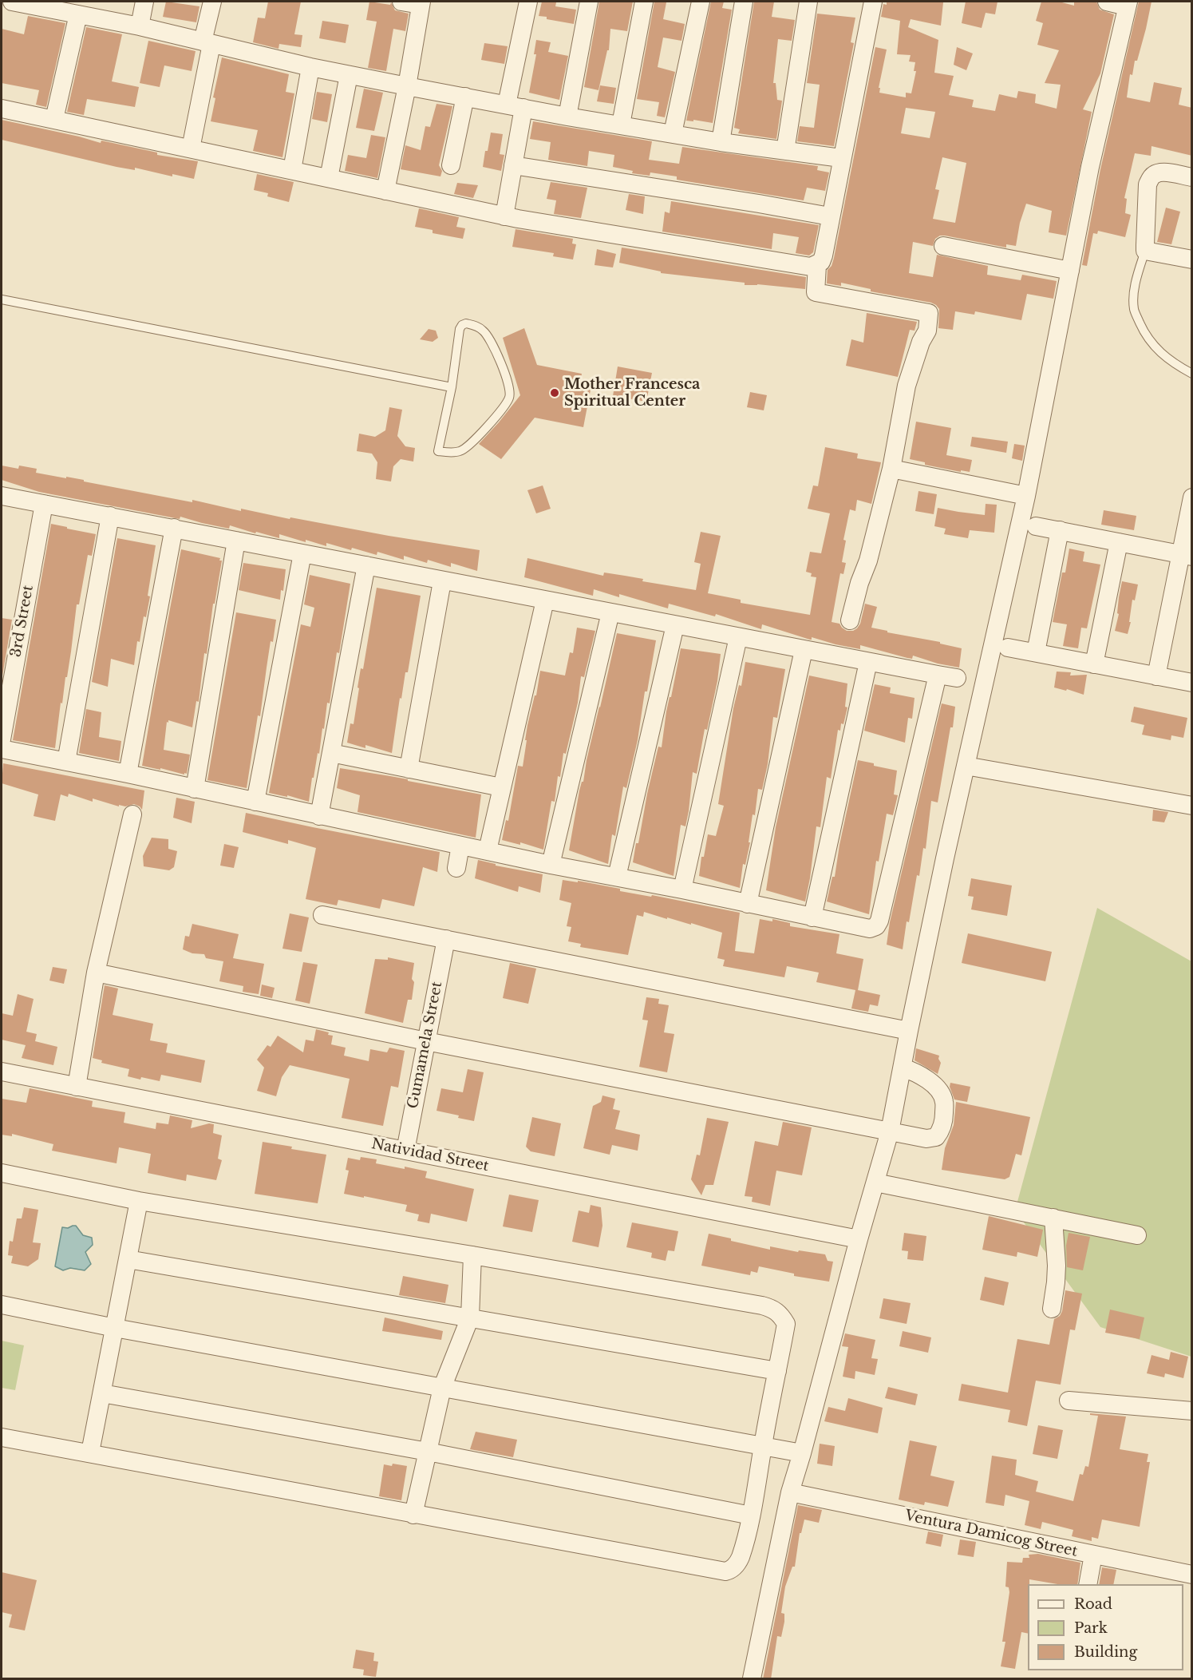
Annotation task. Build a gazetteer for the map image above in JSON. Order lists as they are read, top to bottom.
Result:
{
  "streets": {
    "street": [
      "3rd Street",
      "Gumamela Street",
      "Natividad Street",
      "Ventura Damicog Street"
    ]
  },
  "crossings": [
    ["Gumamela Street", "Natividad Street"]
  ],
  "places": ["Mother Francesca Spiritual Center"],
  "legend": ["Road", "Park", "Building"]
}
